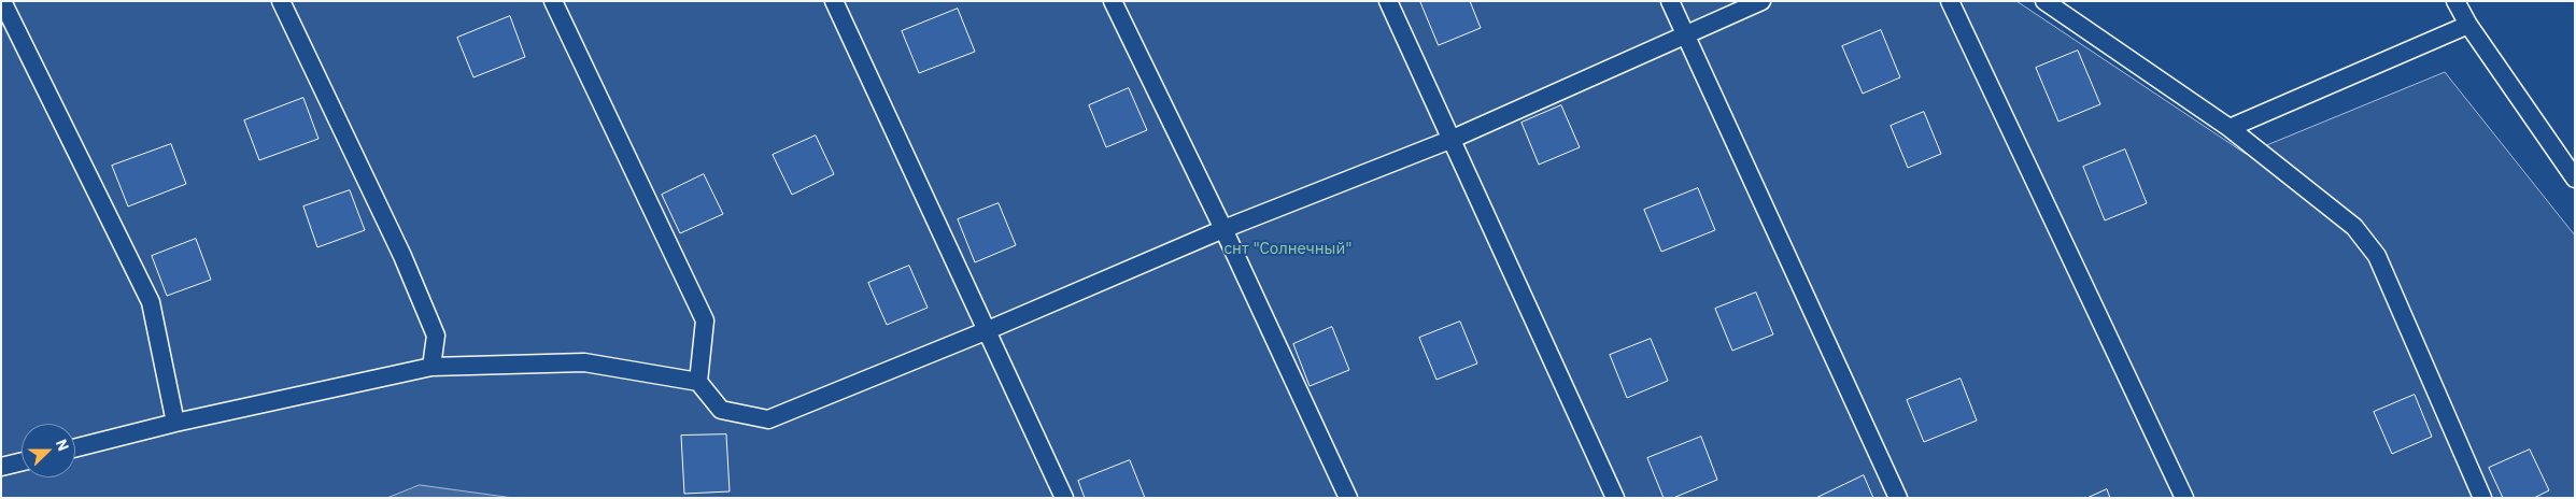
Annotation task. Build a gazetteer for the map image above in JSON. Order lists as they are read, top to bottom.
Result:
{
  "parks": ["снт \"Солнечный\""],
  "north": "right"
}
